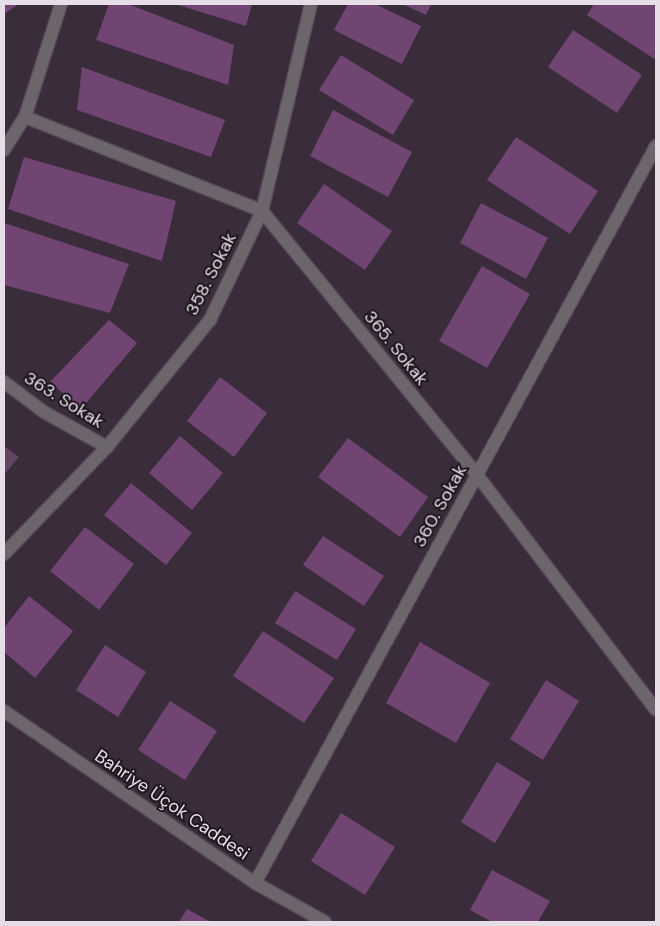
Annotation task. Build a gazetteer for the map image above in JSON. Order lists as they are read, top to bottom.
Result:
{
  "streets": {
    "street": [
      "358. Sokak",
      "365. Sokak",
      "363. Sokak",
      "360. Sokak",
      "Bahriye Üçok Caddesi"
    ]
  },
  "crossings": [
    ["358. Sokak", "365. Sokak"],
    ["358. Sokak", "363. Sokak"],
    ["365. Sokak", "360. Sokak"],
    ["360. Sokak", "Bahriye Üçok Caddesi"]
  ]
}
